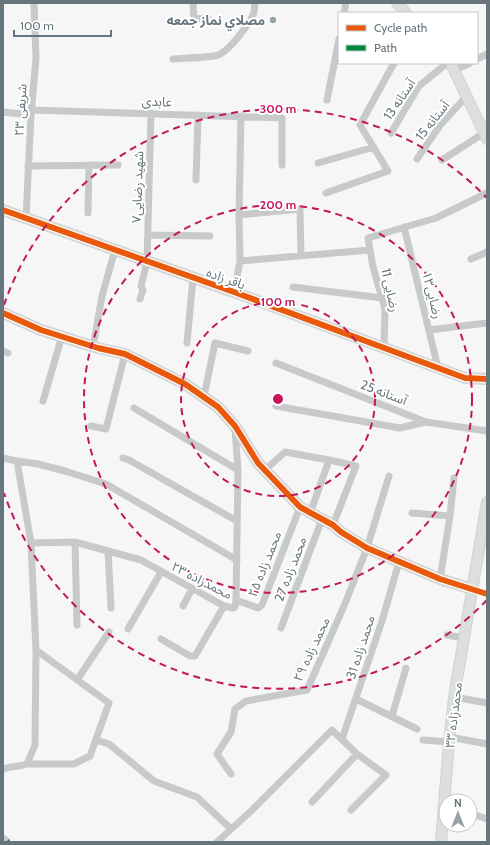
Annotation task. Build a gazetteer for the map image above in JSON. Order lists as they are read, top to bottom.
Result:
{
  "streets": {
    "street": [
      "آستانه 13",
      "عابدی",
      "شریفی ۲۳",
      "آستانه 15",
      "شهید رضایی۷",
      "باقر زاده",
      "رضایی 11",
      "رضایی۱۳",
      "آستانه 25",
      "محمد زاده ۲۵",
      "محمد زاده 27",
      "محمدزاده ۲۳",
      "محمد زاده 31",
      "محمد زاده ۲۹",
      "محمدزاده ۳۳"
    ]
  },
  "crossings": [
    ["عابدی", "شریفی ۲۳"],
    ["عابدی", "شهید رضایی۷"],
    ["شریفی ۲۳", "باقر زاده"],
    ["شهید رضایی۷", "باقر زاده"],
    ["باقر زاده", "رضایی 11"],
    ["باقر زاده", "رضایی۱۳"],
    ["رضایی 11", "رضایی۱۳"],
    ["محمد زاده ۲۵", "محمدزاده ۲۳"]
  ],
  "places": ["مصلاي نماز جمعه"],
  "legend": ["Cycle path", "Path"],
  "scale_bar": "100 m",
  "north": "top",
  "rings": ["300 m", "200 m", "100 m"]
}
